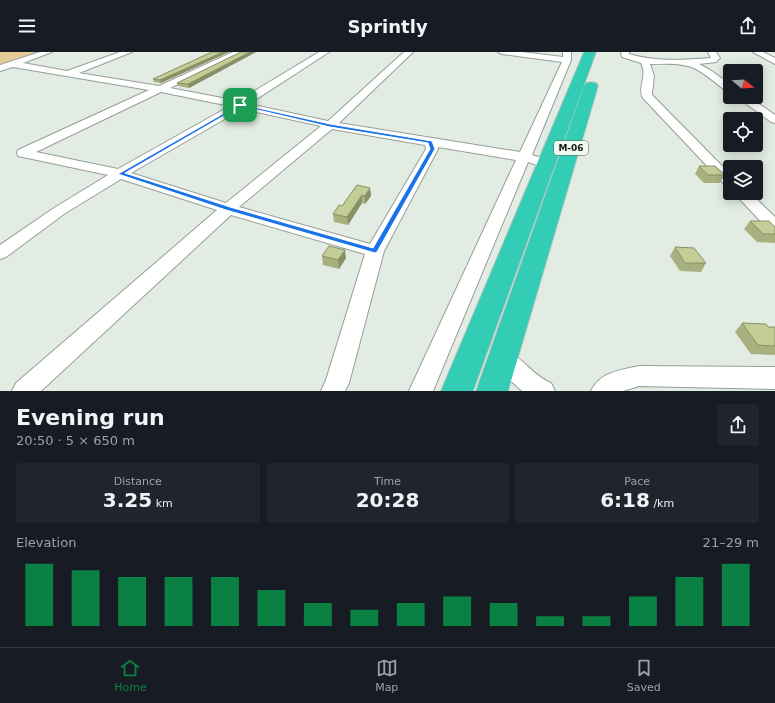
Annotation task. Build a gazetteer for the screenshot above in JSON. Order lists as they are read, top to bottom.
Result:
{
  "streets": {
    "highway": ["М-06"]
  },
  "north": "right",
  "page": {
    "header": "Sprintly",
    "heading": ["Evening run", "20:50 · 5 × 650 m"],
    "stats": [
      ["Distance", "3.25 km"],
      ["Time", "20:28"],
      ["Pace", "6:18 /km"]
    ],
    "chart": ["Elevation", "21–29 m"],
    "tabs": ["Home", "Map", "Saved"]
  }
}
